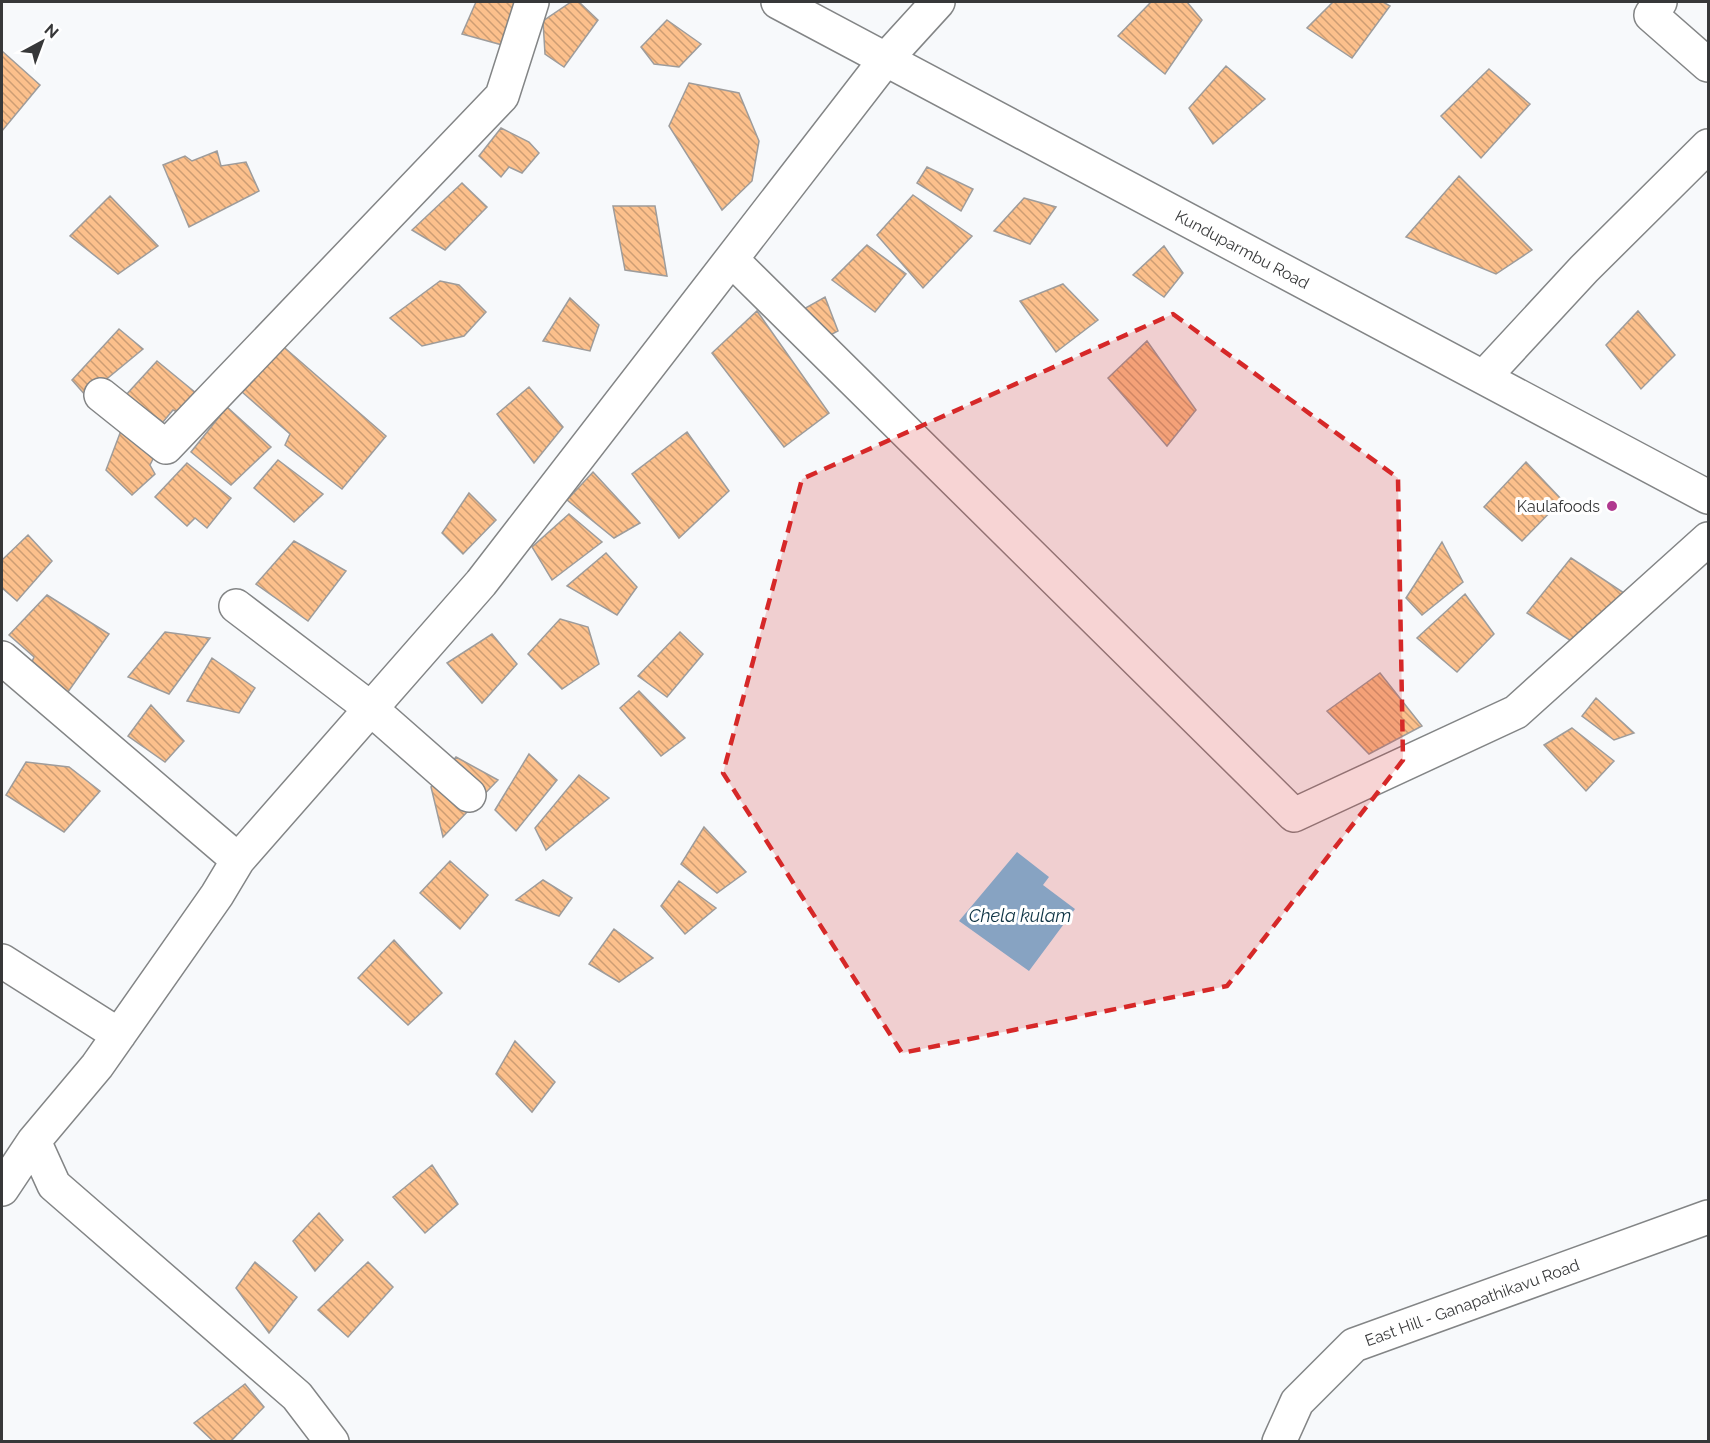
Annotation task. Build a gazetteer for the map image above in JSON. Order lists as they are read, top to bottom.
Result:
{
  "streets": {
    "street": ["Kunduparmbu Road", "East Hill - Ganapathikavu Road"]
  },
  "water": ["Chela kulam"],
  "places": ["Kaulafoods"],
  "north": "top right"
}
